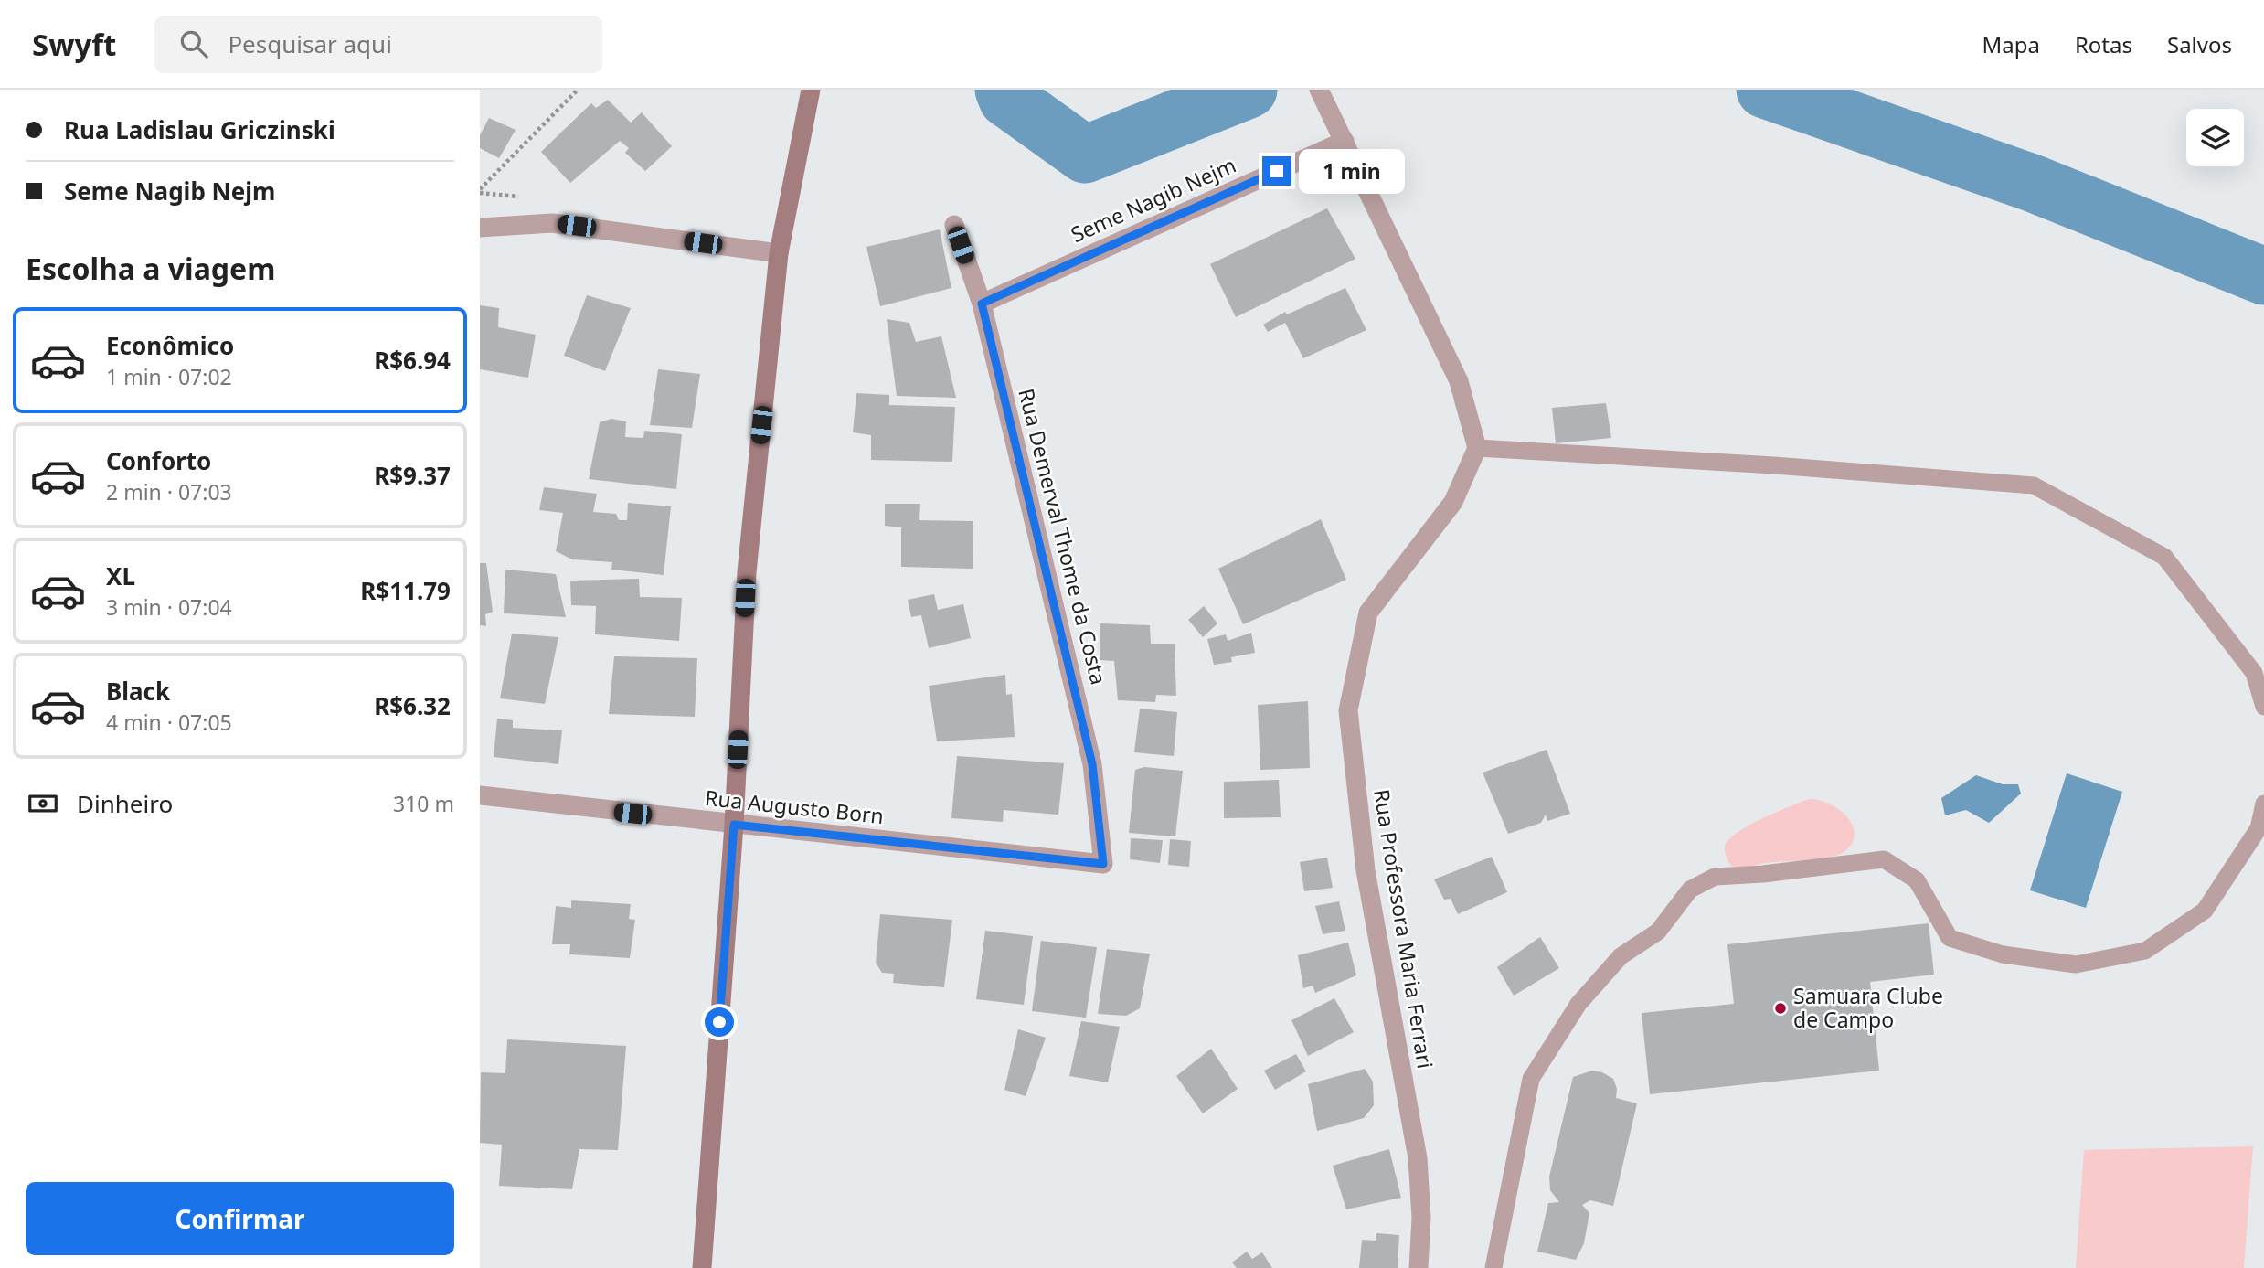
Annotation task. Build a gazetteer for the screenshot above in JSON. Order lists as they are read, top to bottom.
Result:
{
  "streets": {
    "street": [
      "Seme Nagib Nejm",
      "Rua Demerval Thome da Costa",
      "Rua Augusto Born",
      "Rua Professora Maria Ferrari"
    ]
  },
  "crossings": [
    ["Seme Nagib Nejm", "Rua Demerval Thome da Costa"],
    ["Rua Demerval Thome da Costa", "Rua Augusto Born"]
  ],
  "places": ["Samuara Clube de Campo"],
  "page": {
    "header": "Swyft",
    "search": "Pesquisar aqui",
    "nav": ["Mapa", "Rotas", "Salvos"],
    "banner": ["Rua Ladislau Griczinski", "Seme Nagib Nejm"],
    "bubble": "1 min",
    "heading": "Escolha a viagem",
    "list": [
      {
        "name": "Econômico",
        "note": "1 min · 07:02",
        "value": "R$6.94"
      },
      {
        "name": "Conforto",
        "note": "2 min · 07:03",
        "value": "R$9.37"
      },
      {
        "name": "XL",
        "note": "3 min · 07:04",
        "value": "R$11.79"
      },
      {
        "name": "Black",
        "note": "4 min · 07:05",
        "value": "R$6.32"
      }
    ],
    "pay": ["Dinheiro", "310 m"],
    "buttons": "Confirmar"
  }
}
